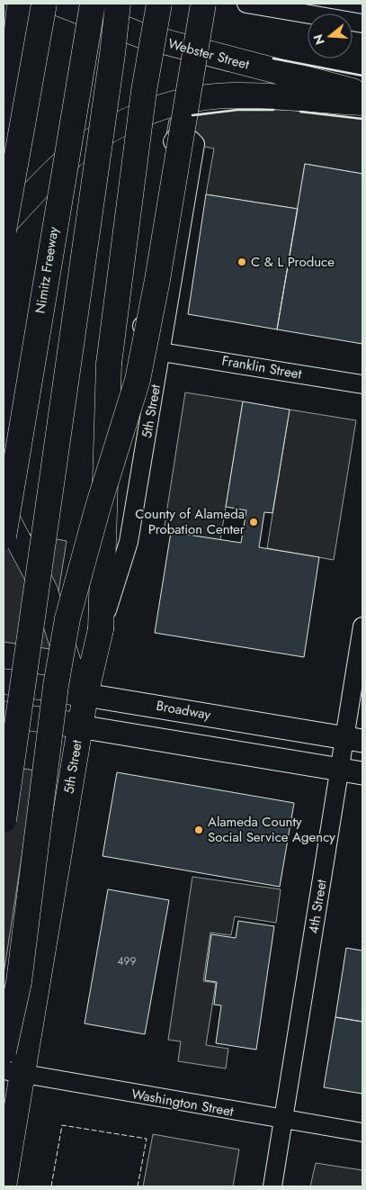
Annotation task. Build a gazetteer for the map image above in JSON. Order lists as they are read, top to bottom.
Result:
{
  "streets": {
    "main road": [
      "Webster Street",
      "Nimitz Freeway",
      "5th Street",
      "Broadway"
    ],
    "street": ["Franklin Street", "4th Street", "Washington Street"]
  },
  "crossings": [
    ["Franklin Street", "5th Street"],
    ["5th Street", "Broadway"],
    ["5th Street", "Washington Street"],
    ["Broadway", "4th Street"],
    ["4th Street", "Washington Street"]
  ],
  "places": ["C & L Produce", "County of Alameda Probation Center", "Alameda County Social Service Agency"],
  "house_numbers": ["499"],
  "north": "left"
}
